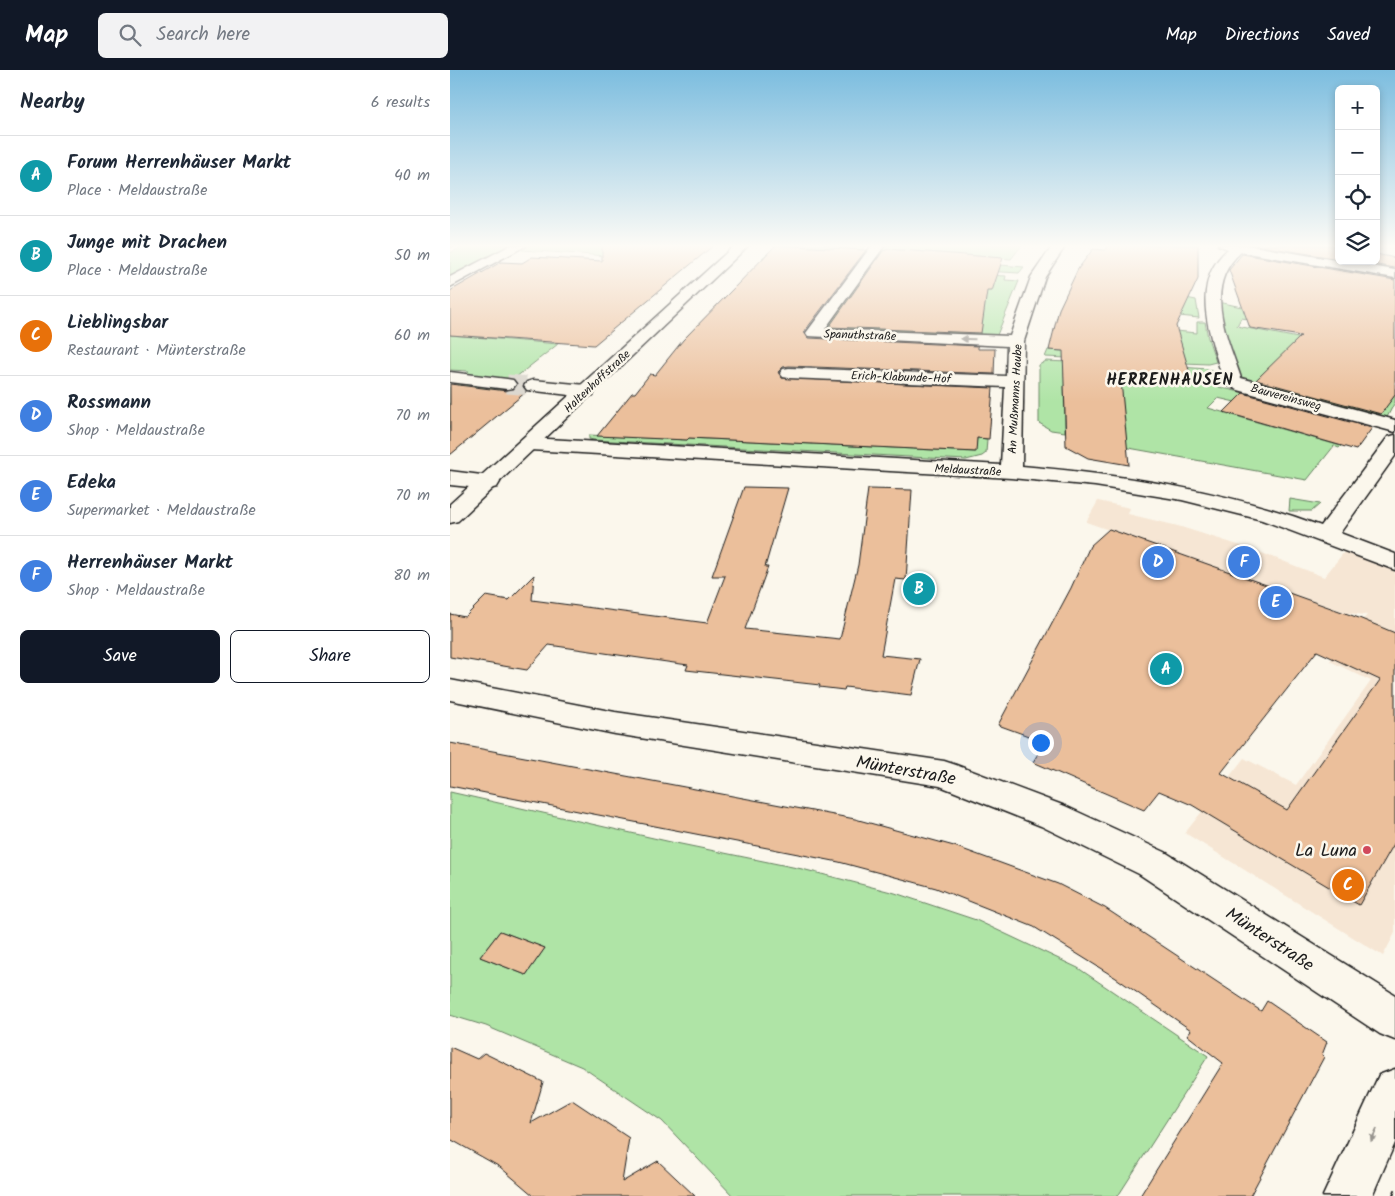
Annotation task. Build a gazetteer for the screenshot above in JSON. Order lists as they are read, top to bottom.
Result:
{
  "streets": {
    "street": [
      "Spanuthstraße",
      "Erich-Klabunde-Hof",
      "Haltenhoffstraße",
      "Bauvereinsweg",
      "An Mußmanns Haube",
      "Meldaustraße",
      "Münterstraße"
    ]
  },
  "crossings": [
    ["Spanuthstraße", "An Mußmanns Haube"],
    ["Erich-Klabunde-Hof", "An Mußmanns Haube"],
    ["Haltenhoffstraße", "Meldaustraße"],
    ["An Mußmanns Haube", "Meldaustraße"]
  ],
  "districts": ["HERRENHAUSEN"],
  "places": ["La Luna"],
  "page": {
    "header": "Map",
    "search": "Search here",
    "nav": ["Map", "Directions", "Saved"],
    "heading": ["Nearby", "6 results"],
    "map_buttons": ["+", "−"],
    "list": [
      {
        "mark": "A",
        "name": "Forum Herrenhäuser Markt",
        "note": "Place · Meldaustraße",
        "value": "40 m"
      },
      {
        "mark": "B",
        "name": "Junge mit Drachen",
        "note": "Place · Meldaustraße",
        "value": "50 m"
      },
      {
        "mark": "C",
        "name": "Lieblingsbar",
        "note": "Restaurant · Münterstraße",
        "value": "60 m"
      },
      {
        "mark": "D",
        "name": "Rossmann",
        "note": "Shop · Meldaustraße",
        "value": "70 m"
      },
      {
        "mark": "E",
        "name": "Edeka",
        "note": "Supermarket · Meldaustraße",
        "value": "70 m"
      },
      {
        "mark": "F",
        "name": "Herrenhäuser Markt",
        "note": "Shop · Meldaustraße",
        "value": "80 m"
      }
    ],
    "pins": [
      "D",
      "F",
      "B",
      "E",
      "A",
      "C"
    ],
    "buttons": ["Save", "Share"]
  }
}
